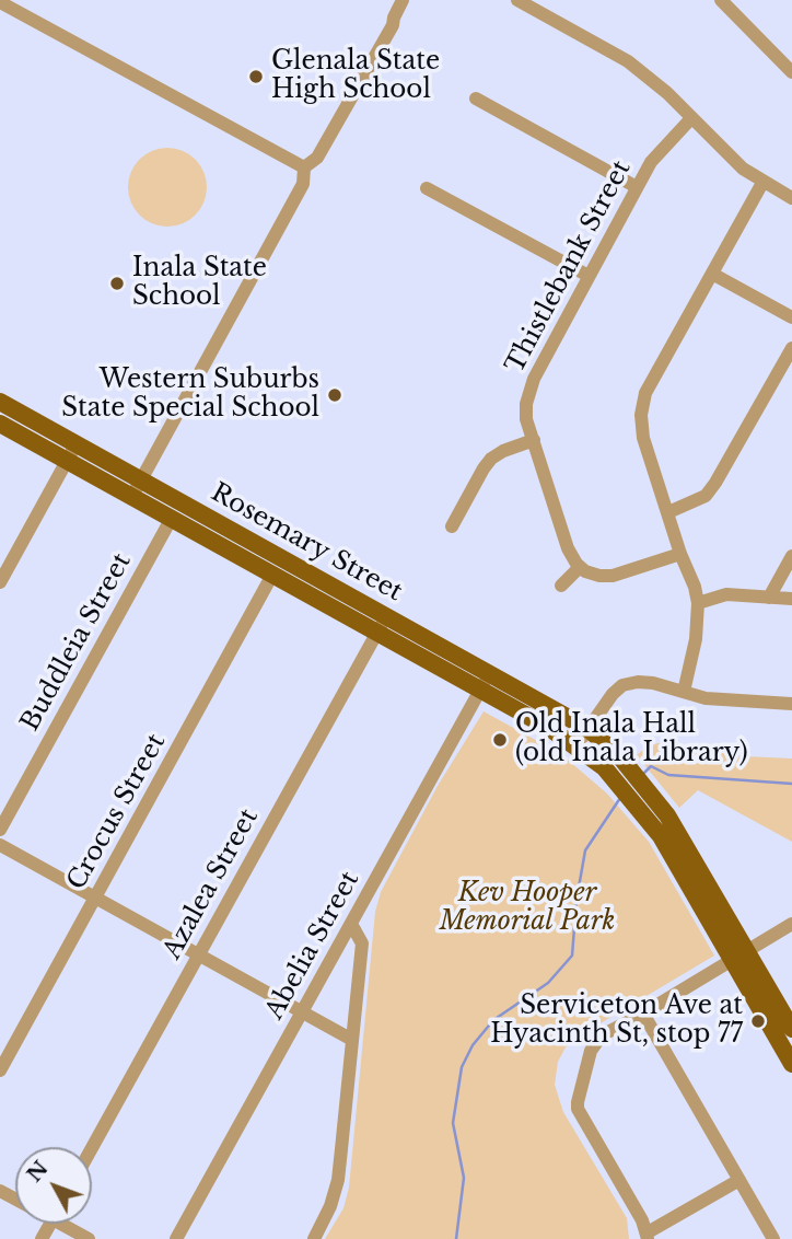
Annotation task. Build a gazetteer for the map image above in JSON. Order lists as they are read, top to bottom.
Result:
{
  "streets": {
    "main road": ["Rosemary Street"],
    "street": [
      "Thistlebank Street",
      "Buddleia Street",
      "Crocus Street",
      "Azalea Street",
      "Abelia Street"
    ]
  },
  "crossings": [
    ["Rosemary Street", "Buddleia Street"],
    ["Rosemary Street", "Crocus Street"],
    ["Rosemary Street", "Azalea Street"],
    ["Rosemary Street", "Abelia Street"]
  ],
  "parks": ["Kev Hooper Memorial Park"],
  "places": [
    "Glenala State High School",
    "Inala State School",
    "Western Suburbs State Special School",
    "Old Inala Hall (old Inala Library)",
    "Serviceton Ave at Hyacinth St, stop 77"
  ],
  "north": "top left"
}
